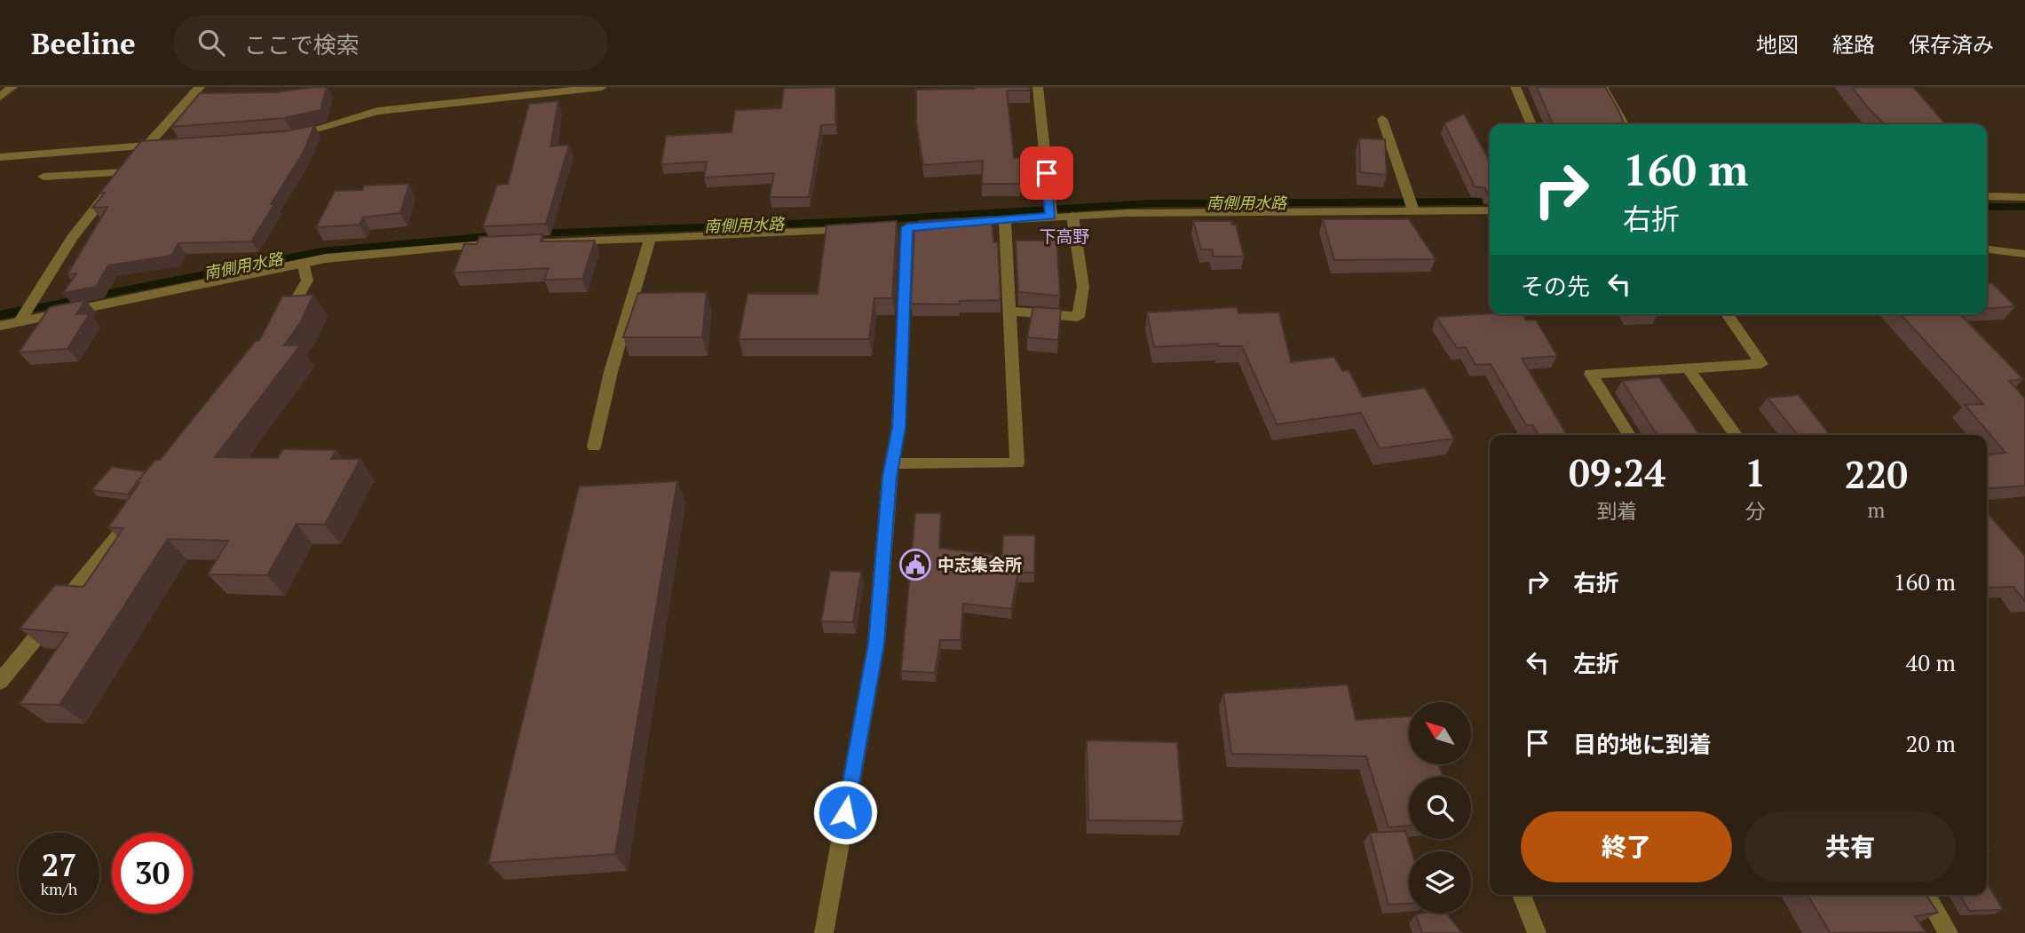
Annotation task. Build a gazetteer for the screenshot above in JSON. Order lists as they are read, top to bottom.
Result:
{
  "districts": ["下高野"],
  "water": ["南側用水路"],
  "places": {
    "public building": ["中志集会所"]
  },
  "north": "top left",
  "page": {
    "header": "Beeline",
    "search": "ここで検索",
    "nav": ["地図", "経路", "保存済み"],
    "turn": ["160 m", "右折"],
    "then": "その先",
    "eta": [
      "09:24",
      "到着",
      "1",
      "分",
      "220",
      "m"
    ],
    "list": [
      {
        "name": "右折",
        "value": "160 m"
      },
      {
        "name": "左折",
        "value": "40 m"
      },
      {
        "name": "目的地に到着",
        "value": "20 m"
      }
    ],
    "buttons": ["終了", "共有"],
    "speed": "27 km/h",
    "limit": "30"
  }
}
